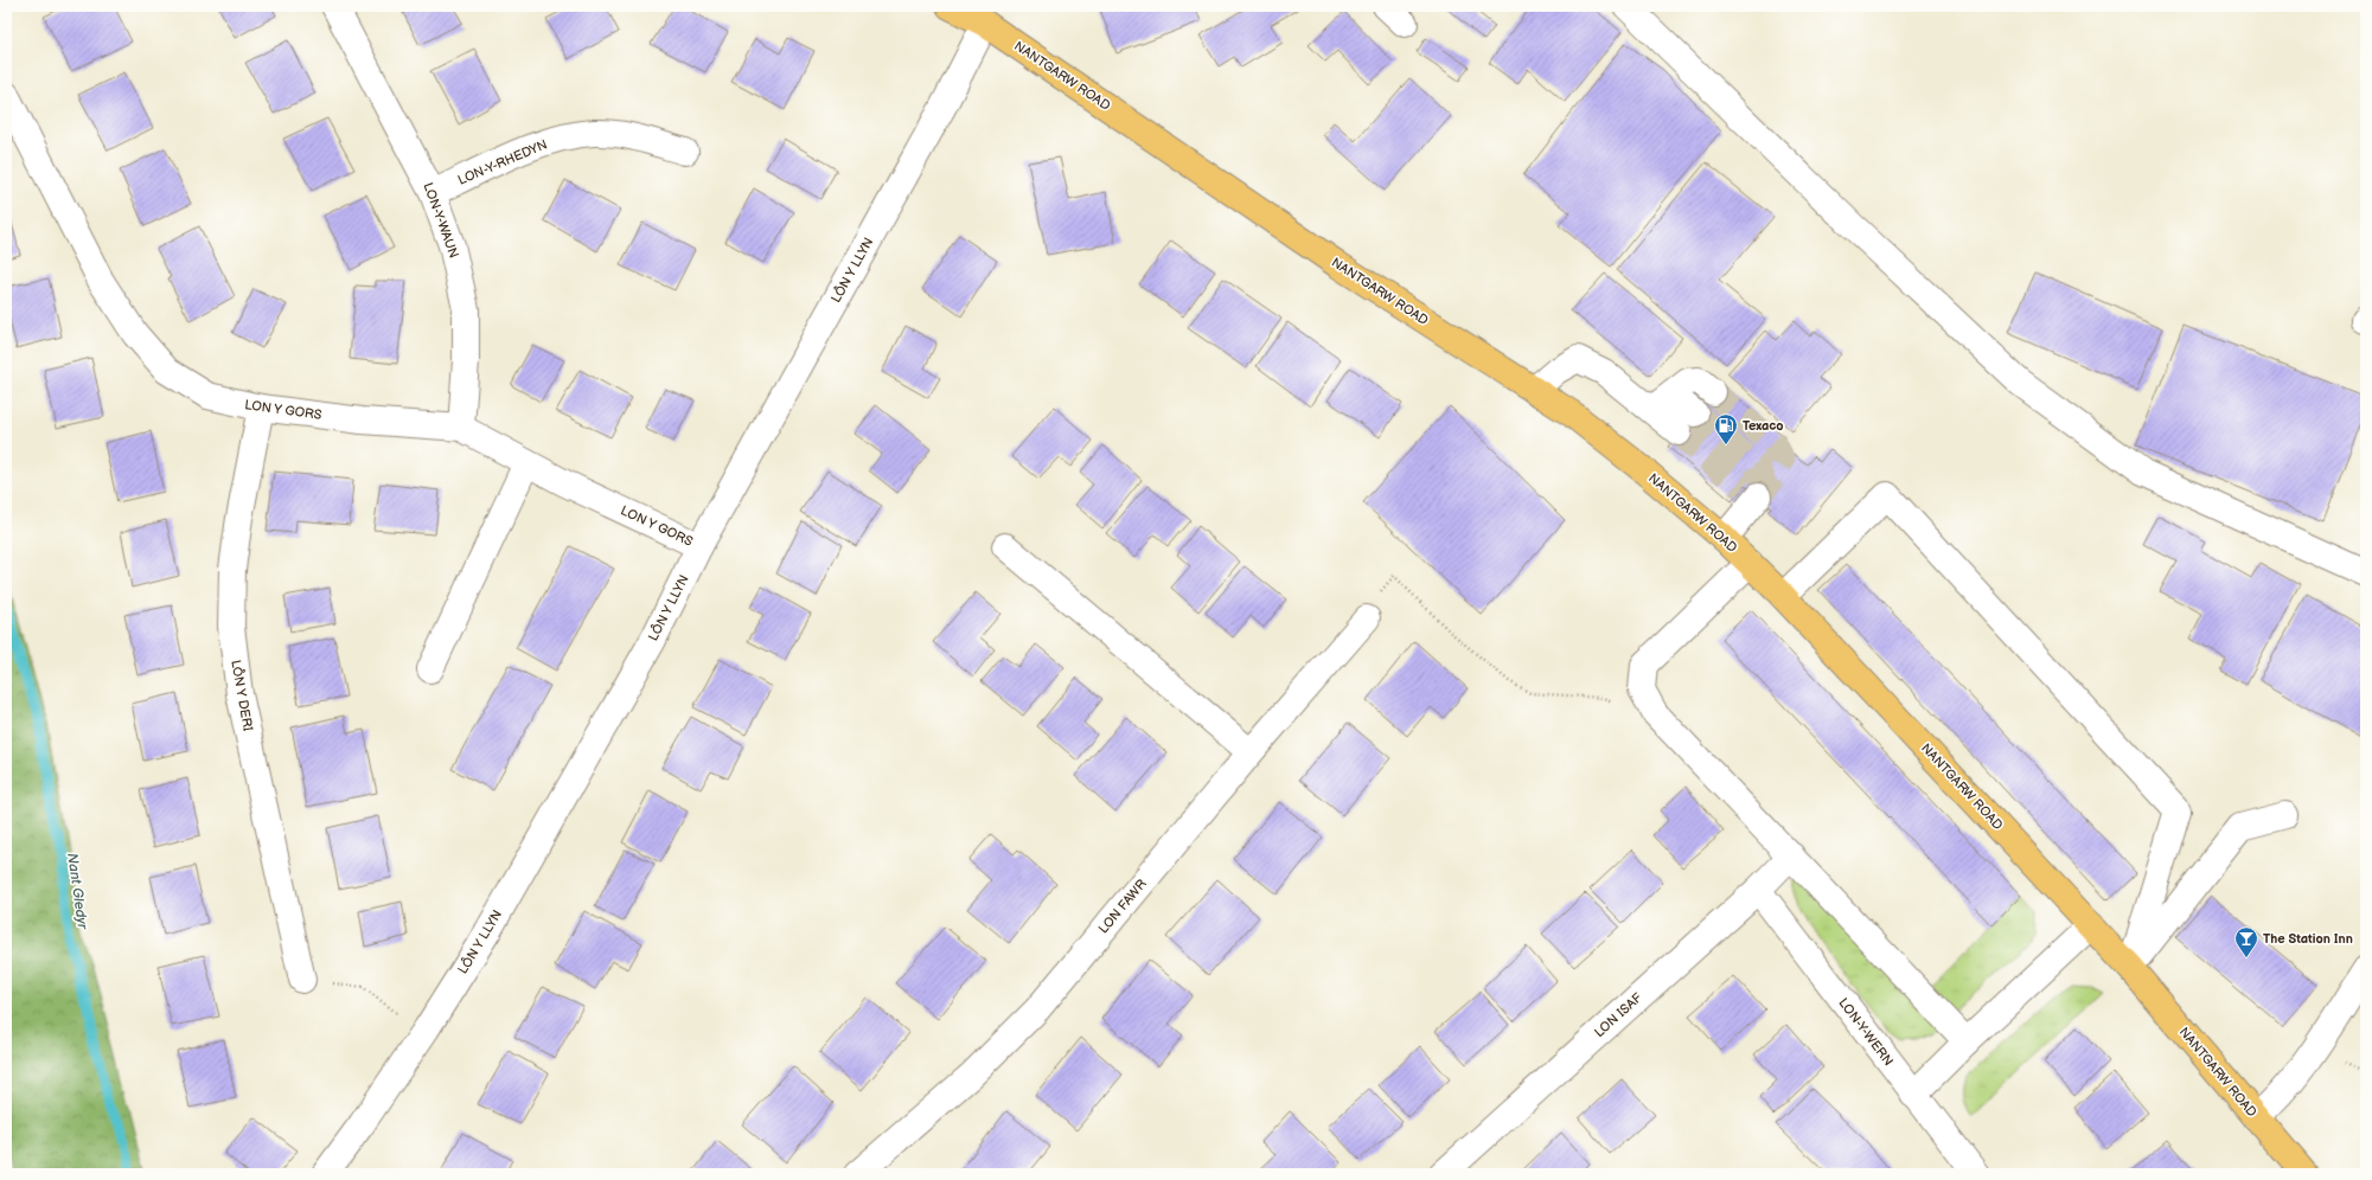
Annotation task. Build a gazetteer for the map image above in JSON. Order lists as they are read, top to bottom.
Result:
{
  "streets": {
    "main road": ["NANTGARW ROAD"],
    "street": [
      "LON-Y-RHEDYN",
      "LON-Y-WAUN",
      "LÔN Y LLYN",
      "LON Y GORS",
      "LÔN Y DERI",
      "LON FAWR",
      "LON ISAF",
      "LON-Y-WERN"
    ]
  },
  "crossings": [
    ["NANTGARW ROAD", "LÔN Y LLYN"],
    ["LON-Y-RHEDYN", "LON-Y-WAUN"],
    ["LON-Y-WAUN", "LON Y GORS"],
    ["LÔN Y LLYN", "LON Y GORS"],
    ["LON Y GORS", "LÔN Y DERI"],
    ["LON ISAF", "LON-Y-WERN"]
  ],
  "water": ["Nant Gledyr"],
  "places": {
    "fuel station": ["Texaco"],
    "bar": ["The Station Inn"]
  }
}
